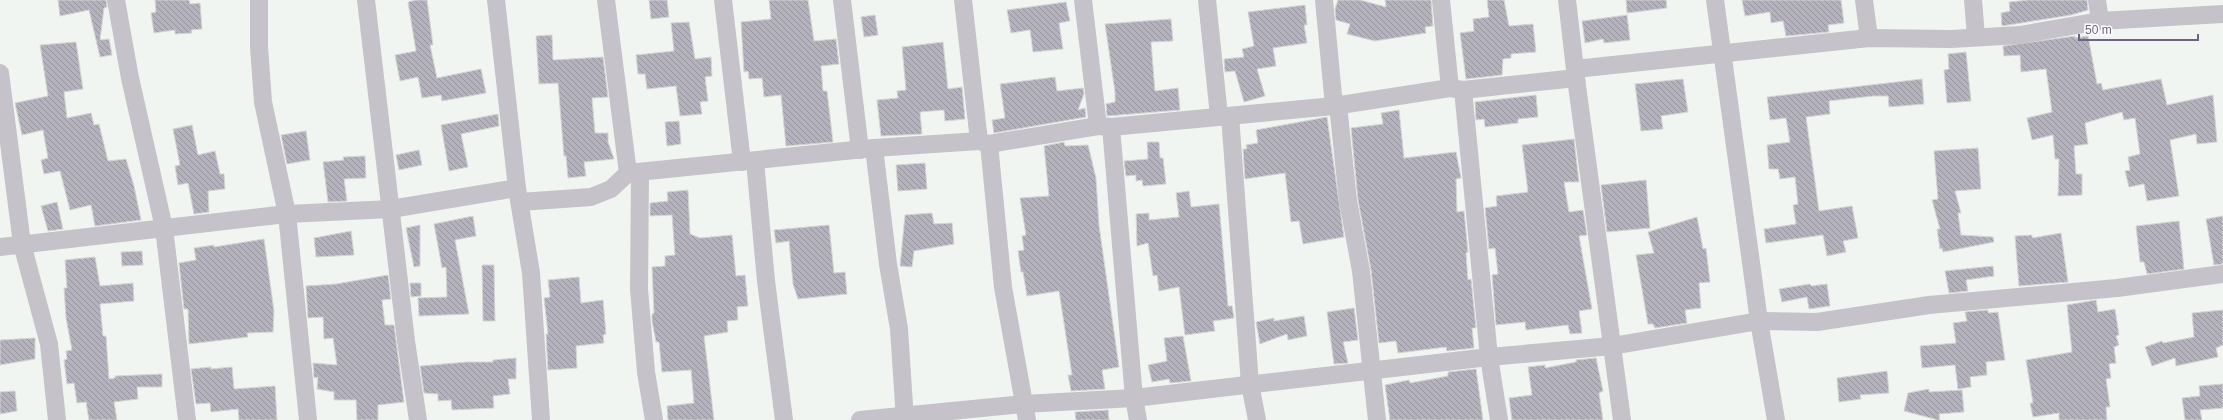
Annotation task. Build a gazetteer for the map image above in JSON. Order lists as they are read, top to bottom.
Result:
{
  "scale_bar": "50 m"
}
